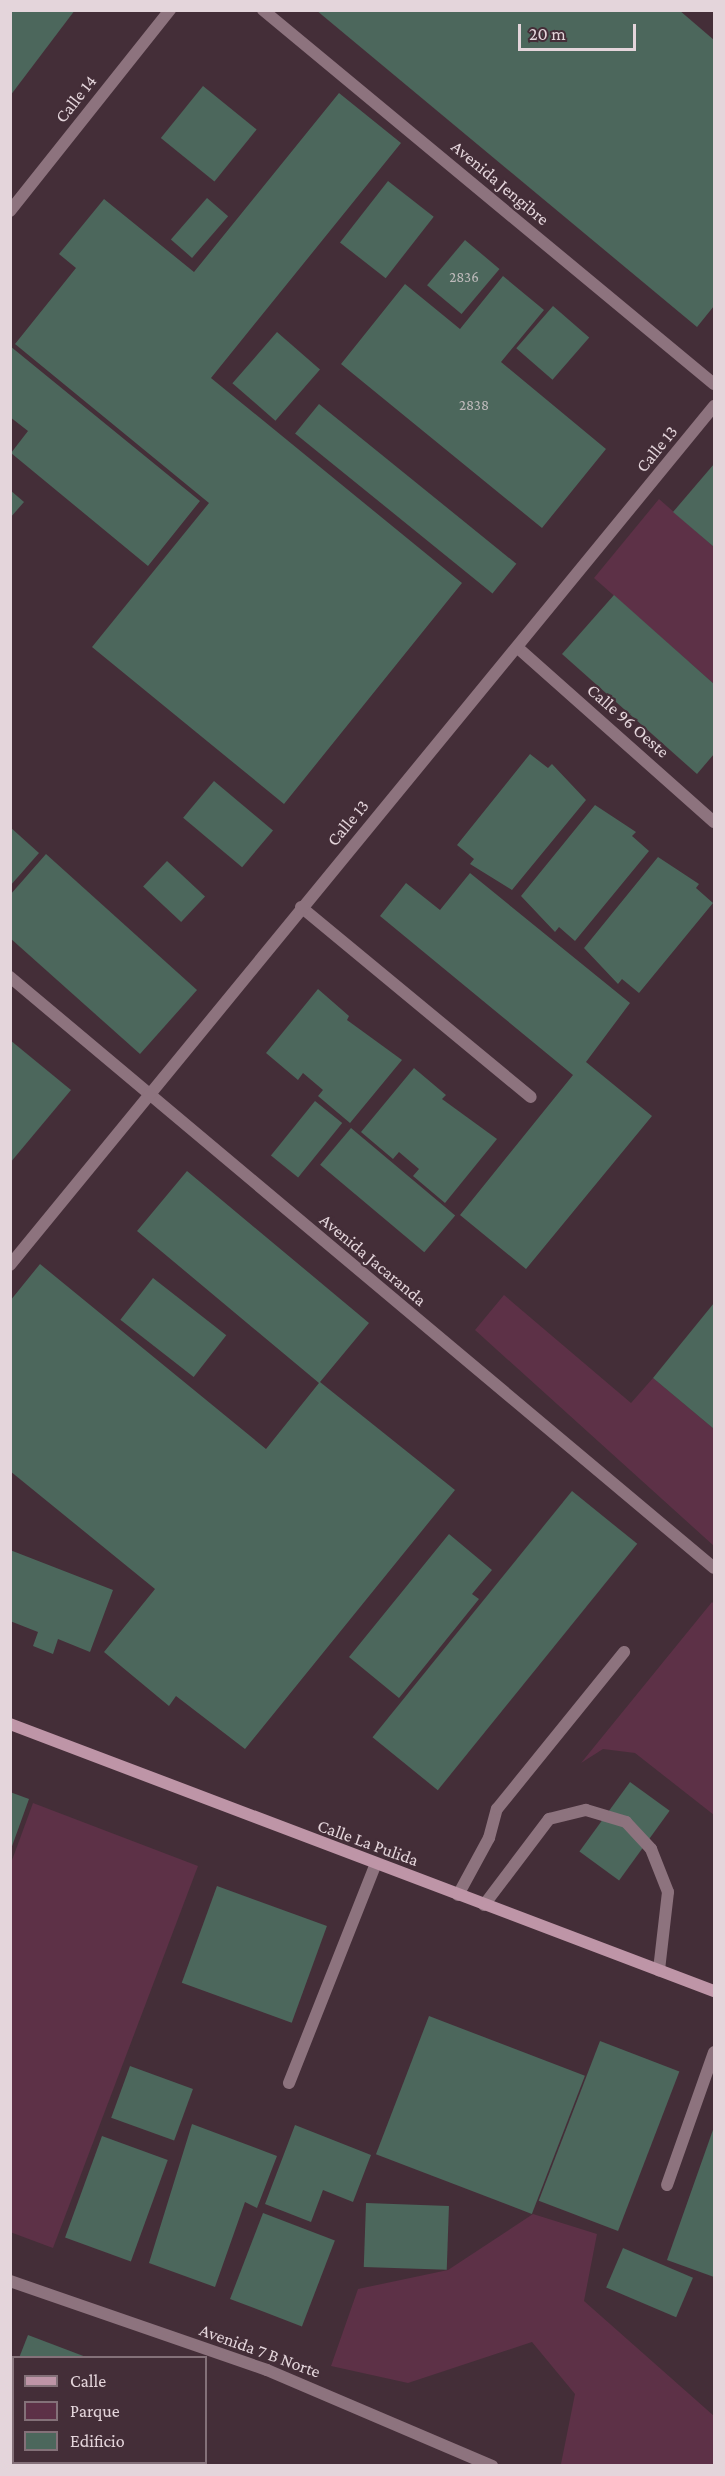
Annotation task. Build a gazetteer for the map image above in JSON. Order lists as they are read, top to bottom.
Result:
{
  "streets": {
    "main road": ["Calle La Pulida"],
    "street": [
      "Calle 14",
      "Avenida Jengibre",
      "Calle 13",
      "Calle 96 Oeste",
      "Avenida Jacaranda",
      "Avenida 7 B Norte"
    ]
  },
  "crossings": [
    ["Calle 13", "Calle 96 Oeste"],
    ["Calle 13", "Avenida Jacaranda"]
  ],
  "house_numbers": ["2836", "2838"],
  "legend": ["Calle", "Parque", "Edificio"],
  "scale_bar": "20 m"
}
